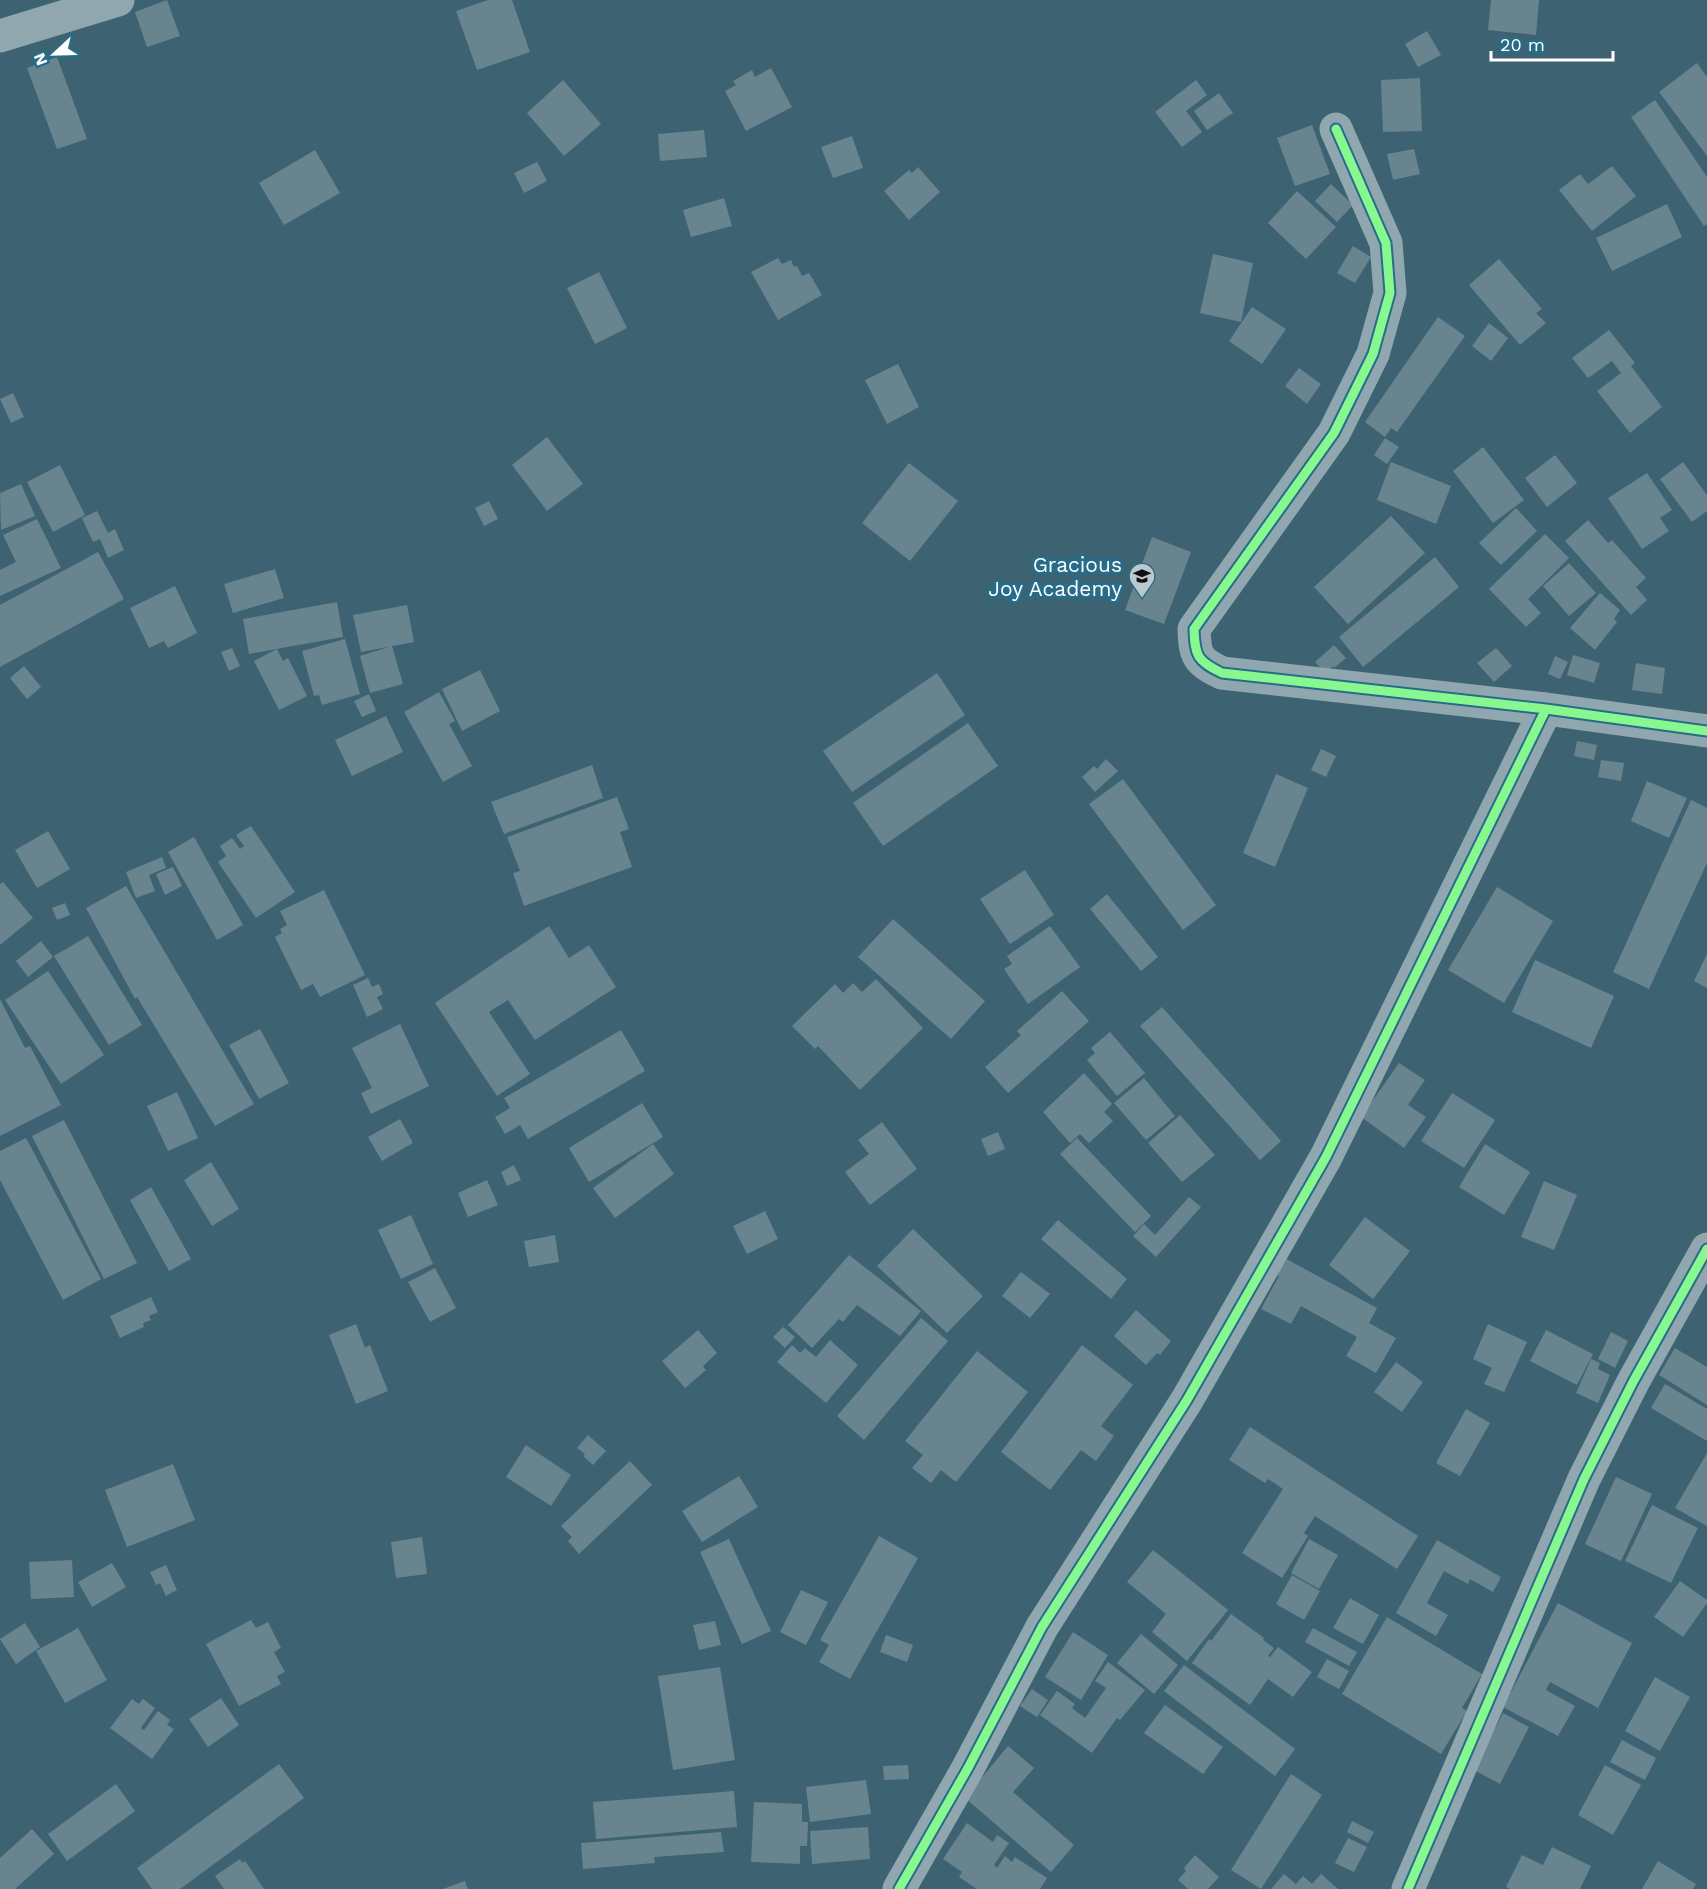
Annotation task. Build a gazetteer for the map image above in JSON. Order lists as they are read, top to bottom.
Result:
{
  "places": {
    "school or university": ["Gracious Joy Academy"]
  },
  "scale_bar": "20 m",
  "north": "left"
}
